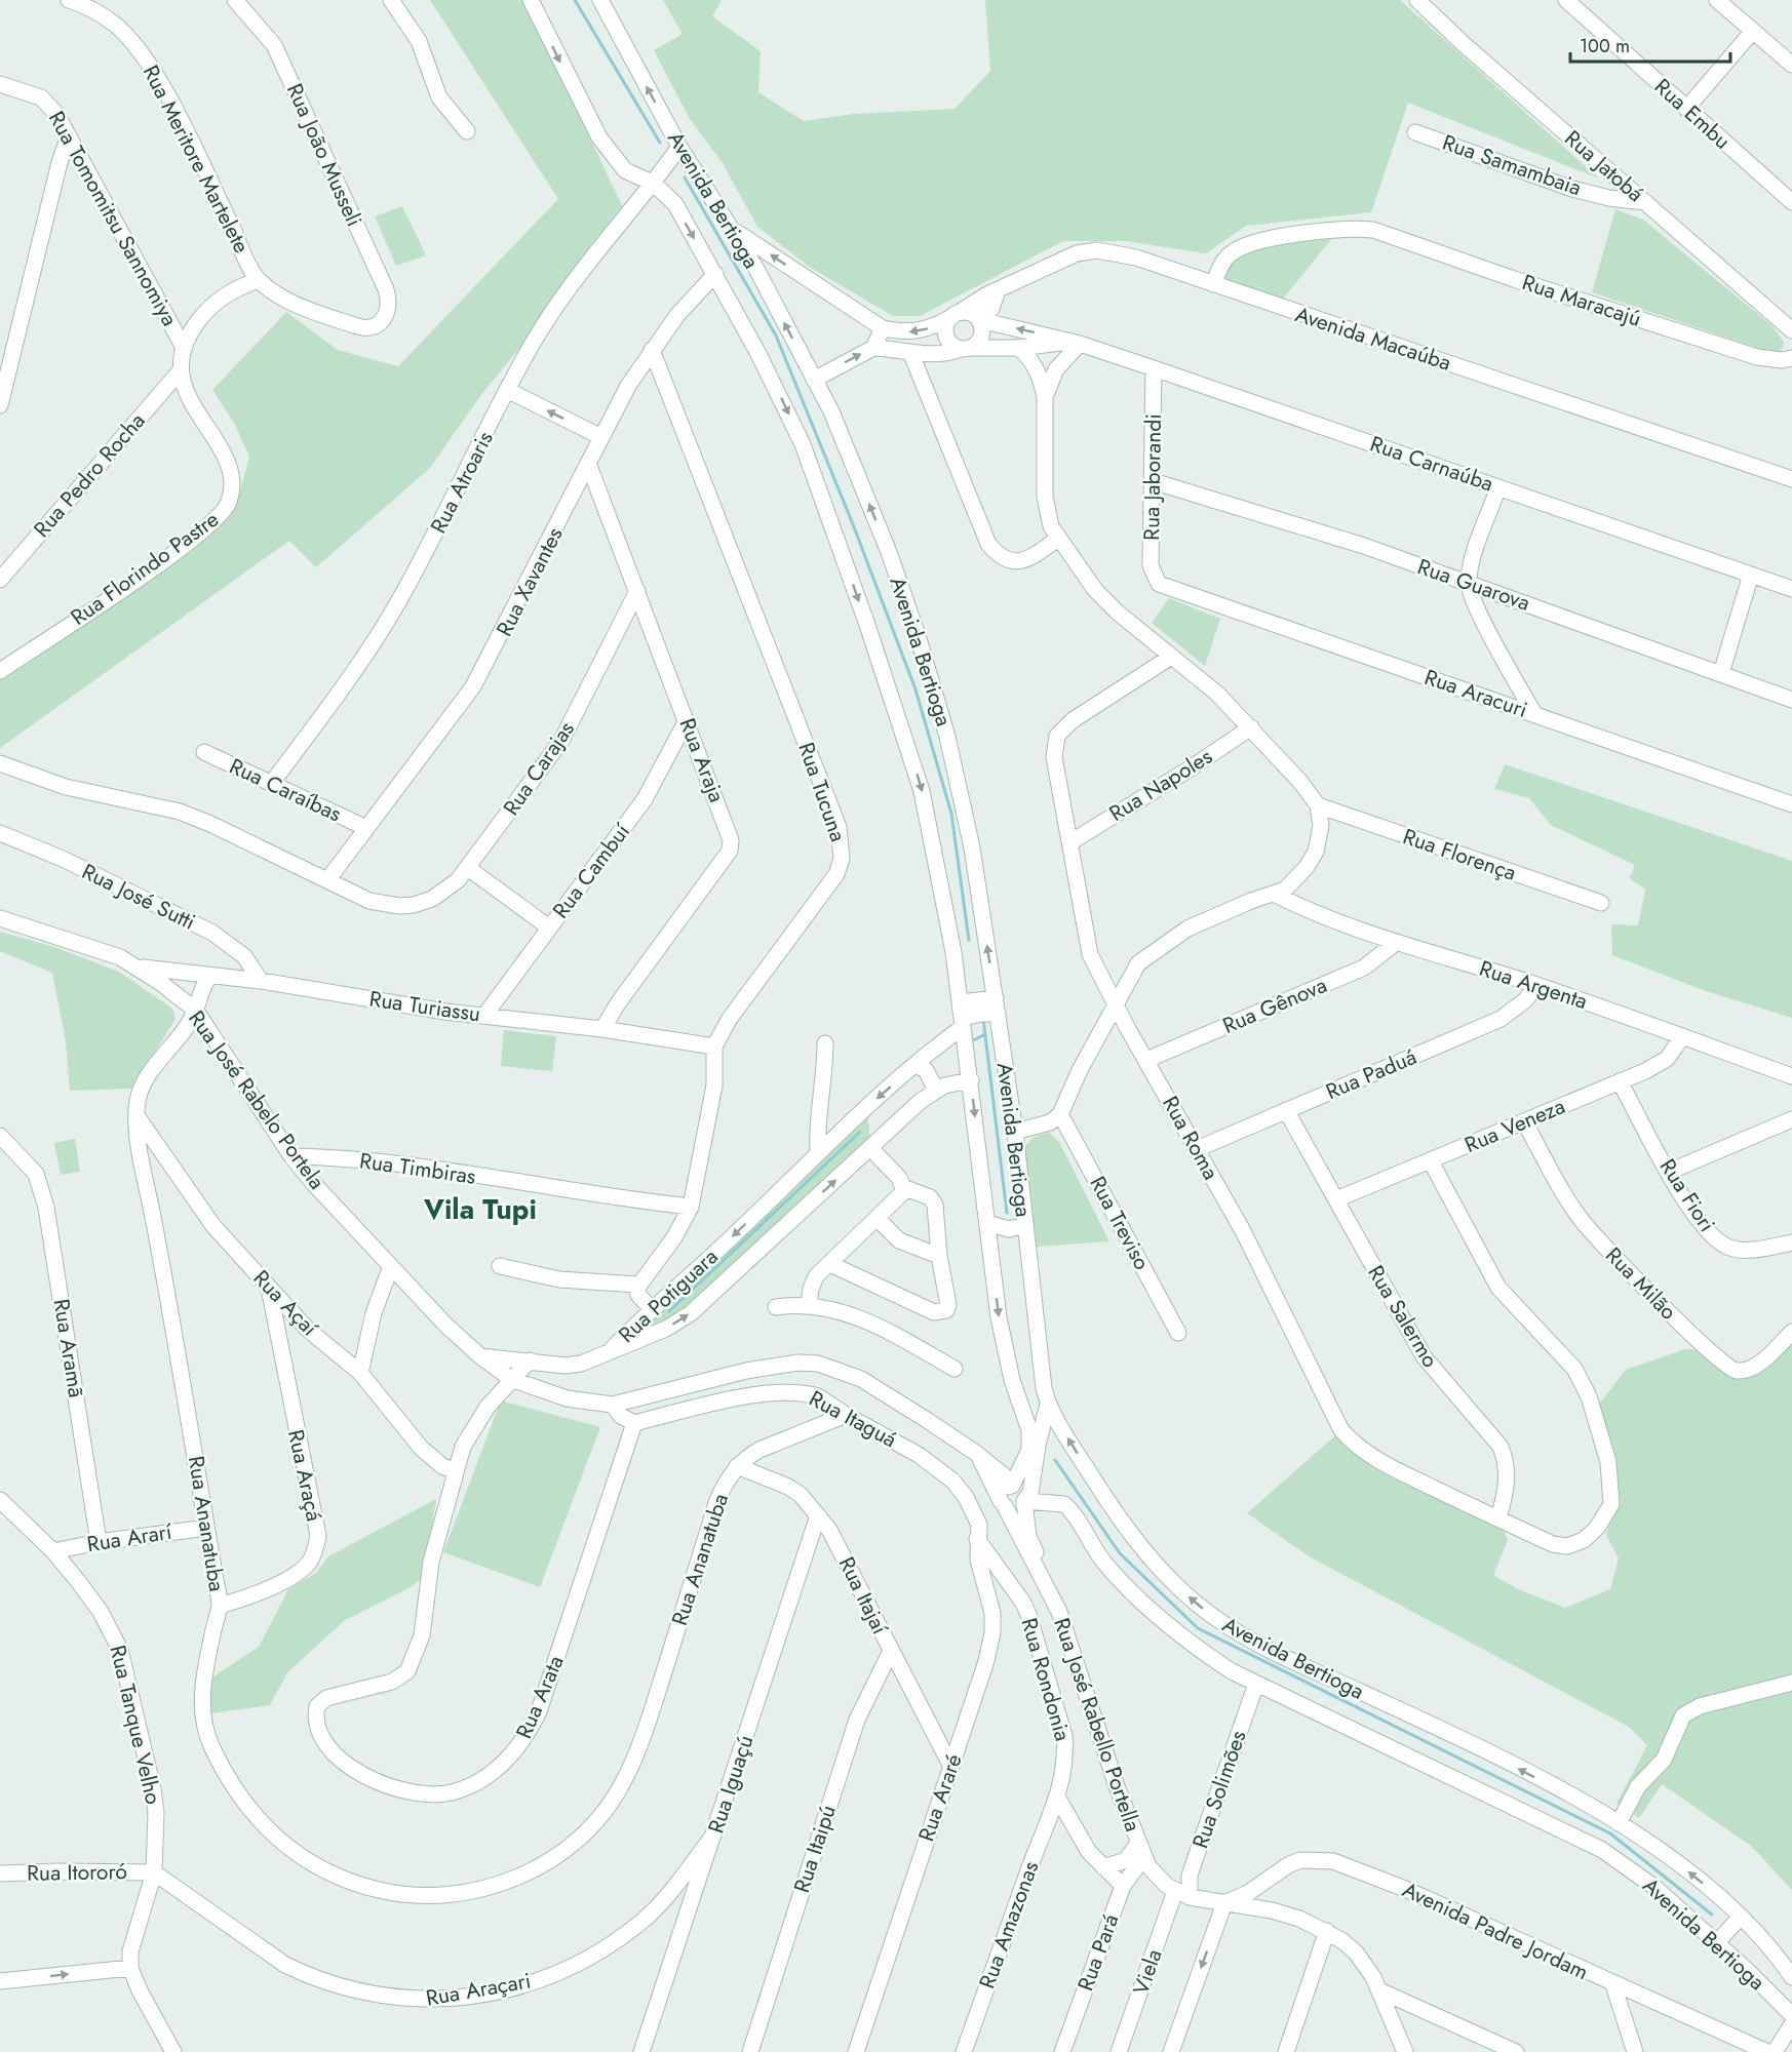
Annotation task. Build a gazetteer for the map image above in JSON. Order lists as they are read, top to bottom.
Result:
{
  "streets": {
    "street": [
      "Rua Embu",
      "Rua João Musseli",
      "Rua Meritore Martelete",
      "Rua Samambaia",
      "Rua Jatobá",
      "Avenida Bertioga",
      "Rua Tomomitsu Sannomiya",
      "Rua Maracajú",
      "Avenida Macaúba",
      "Rua Carnaúba",
      "Rua Pedro Rocha",
      "Rua Jaborandi",
      "Rua Atroaris",
      "Rua Florindo Pastre",
      "Rua Xavantes",
      "Rua Guarova",
      "Rua Aracuri",
      "Rua Araja",
      "Rua Carajas",
      "Rua Napoles",
      "Rua Caraíbas",
      "Rua Tucuna",
      "Rua Florença",
      "Rua Cambuí",
      "Rua José Sutti",
      "Rua Argenta",
      "Rua Gênova",
      "Rua Turiassu",
      "Rua Paduá",
      "Rua José Rabelo Portela",
      "Rua Veneza",
      "Rua Roma",
      "Rua Timbiras",
      "Rua Fiori",
      "Rua Treviso",
      "Rua Milão",
      "Rua Potiguara",
      "Rua Açaí",
      "Rua Salermo",
      "Rua Aramã",
      "Rua Itaguá",
      "Rua Araçá",
      "Rua Ananatuba",
      "Rua Ararí",
      "Rua Itajaí",
      "Rua Rondonia",
      "Rua Arata",
      "Rua Tanque Velho",
      "Rua José Rabello Portella",
      "Rua Iguaçú",
      "Rua Solimões",
      "Rua Araré",
      "Rua Itaipú",
      "Rua Itororó",
      "Rua Amazonas",
      "Avenida Padre Jordam",
      "Rua Pará",
      "Viela",
      "Rua Araçari"
    ]
  },
  "crossings": [
    ["Rua João Musseli", "Rua Meritore Martelete"],
    ["Rua Samambaia", "Rua Jatobá"],
    ["Avenida Bertioga", "Rua Atroaris"],
    ["Avenida Bertioga", "Rua Xavantes"],
    ["Avenida Bertioga", "Rua José Rabelo Portela"],
    ["Avenida Bertioga", "Rua Potiguara"],
    ["Avenida Bertioga", "Rua José Rabello Portella"],
    ["Avenida Bertioga", "Rua Solimões"],
    ["Rua Maracajú", "Avenida Macaúba"],
    ["Avenida Macaúba", "Rua Carnaúba"],
    ["Rua Carnaúba", "Rua Jaborandi"],
    ["Rua Pedro Rocha", "Rua Florindo Pastre"],
    ["Rua Jaborandi", "Rua Guarova"],
    ["Rua Jaborandi", "Rua Aracuri"],
    ["Rua Atroaris", "Rua Caraíbas"],
    ["Rua Xavantes", "Rua Araja"],
    ["Rua Xavantes", "Rua Carajas"],
    ["Rua Xavantes", "Rua Caraíbas"],
    ["Rua Xavantes", "Rua Tucuna"],
    ["Rua Araja", "Rua Carajas"],
    ["Rua Araja", "Rua Cambuí"],
    ["Rua Araja", "Rua Turiassu"],
    ["Rua Napoles", "Rua Roma"],
    ["Rua Tucuna", "Rua Turiassu"],
    ["Rua Tucuna", "Rua Timbiras"],
    ["Rua Cambuí", "Rua Turiassu"],
    ["Rua José Sutti", "Rua Turiassu"],
    ["Rua Argenta", "Rua Gênova"],
    ["Rua Argenta", "Rua Paduá"],
    ["Rua Argenta", "Rua Veneza"],
    ["Rua Gênova", "Rua Roma"],
    ["Rua Turiassu", "Rua José Rabelo Portela"],
    ["Rua Turiassu", "Rua Ananatuba"],
    ["Rua Paduá", "Rua Roma"],
    ["Rua Paduá", "Rua Salermo"],
    ["Rua José Rabelo Portela", "Rua Timbiras"],
    ["Rua José Rabelo Portela", "Rua Ananatuba"],
    ["Rua José Rabelo Portela", "Rua Arata"],
    ["Rua José Rabelo Portela", "Rua José Rabello Portella"],
    ["Rua Veneza", "Rua Roma"],
    ["Rua Veneza", "Rua Fiori"],
    ["Rua Veneza", "Rua Milão"],
    ["Rua Veneza", "Rua Salermo"],
    ["Rua Roma", "Rua Salermo"],
    ["Rua Açaí", "Rua Araçá"],
    ["Rua Açaí", "Rua Ananatuba"],
    ["Rua Açaí", "Rua Arata"],
    ["Rua Aramã", "Rua Ararí"],
    ["Rua Itaguá", "Rua Ananatuba"],
    ["Rua Itaguá", "Rua Rondonia"],
    ["Rua Itaguá", "Rua Arata"],
    ["Rua Itaguá", "Rua Araré"],
    ["Rua Araçá", "Rua Ananatuba"],
    ["Rua Ananatuba", "Rua Ararí"],
    ["Rua Ananatuba", "Rua Itajaí"],
    ["Rua Ararí", "Rua Tanque Velho"],
    ["Rua Itajaí", "Rua Iguaçú"],
    ["Rua Itajaí", "Rua Araré"],
    ["Rua Itajaí", "Rua Itaipú"],
    ["Rua Rondonia", "Rua Araré"],
    ["Rua Rondonia", "Rua Amazonas"],
    ["Rua Tanque Velho", "Rua Itororó"],
    ["Rua Tanque Velho", "Rua Araçari"],
    ["Rua José Rabello Portella", "Rua Solimões"],
    ["Rua José Rabello Portella", "Rua Pará"],
    ["Rua José Rabello Portella", "Viela"],
    ["Rua Iguaçú", "Rua Araçari"],
    ["Rua Solimões", "Viela"],
    ["Rua Itororó", "Rua Araçari"]
  ],
  "districts": ["Vila Tupi"],
  "scale_bar": "100 m"
}
